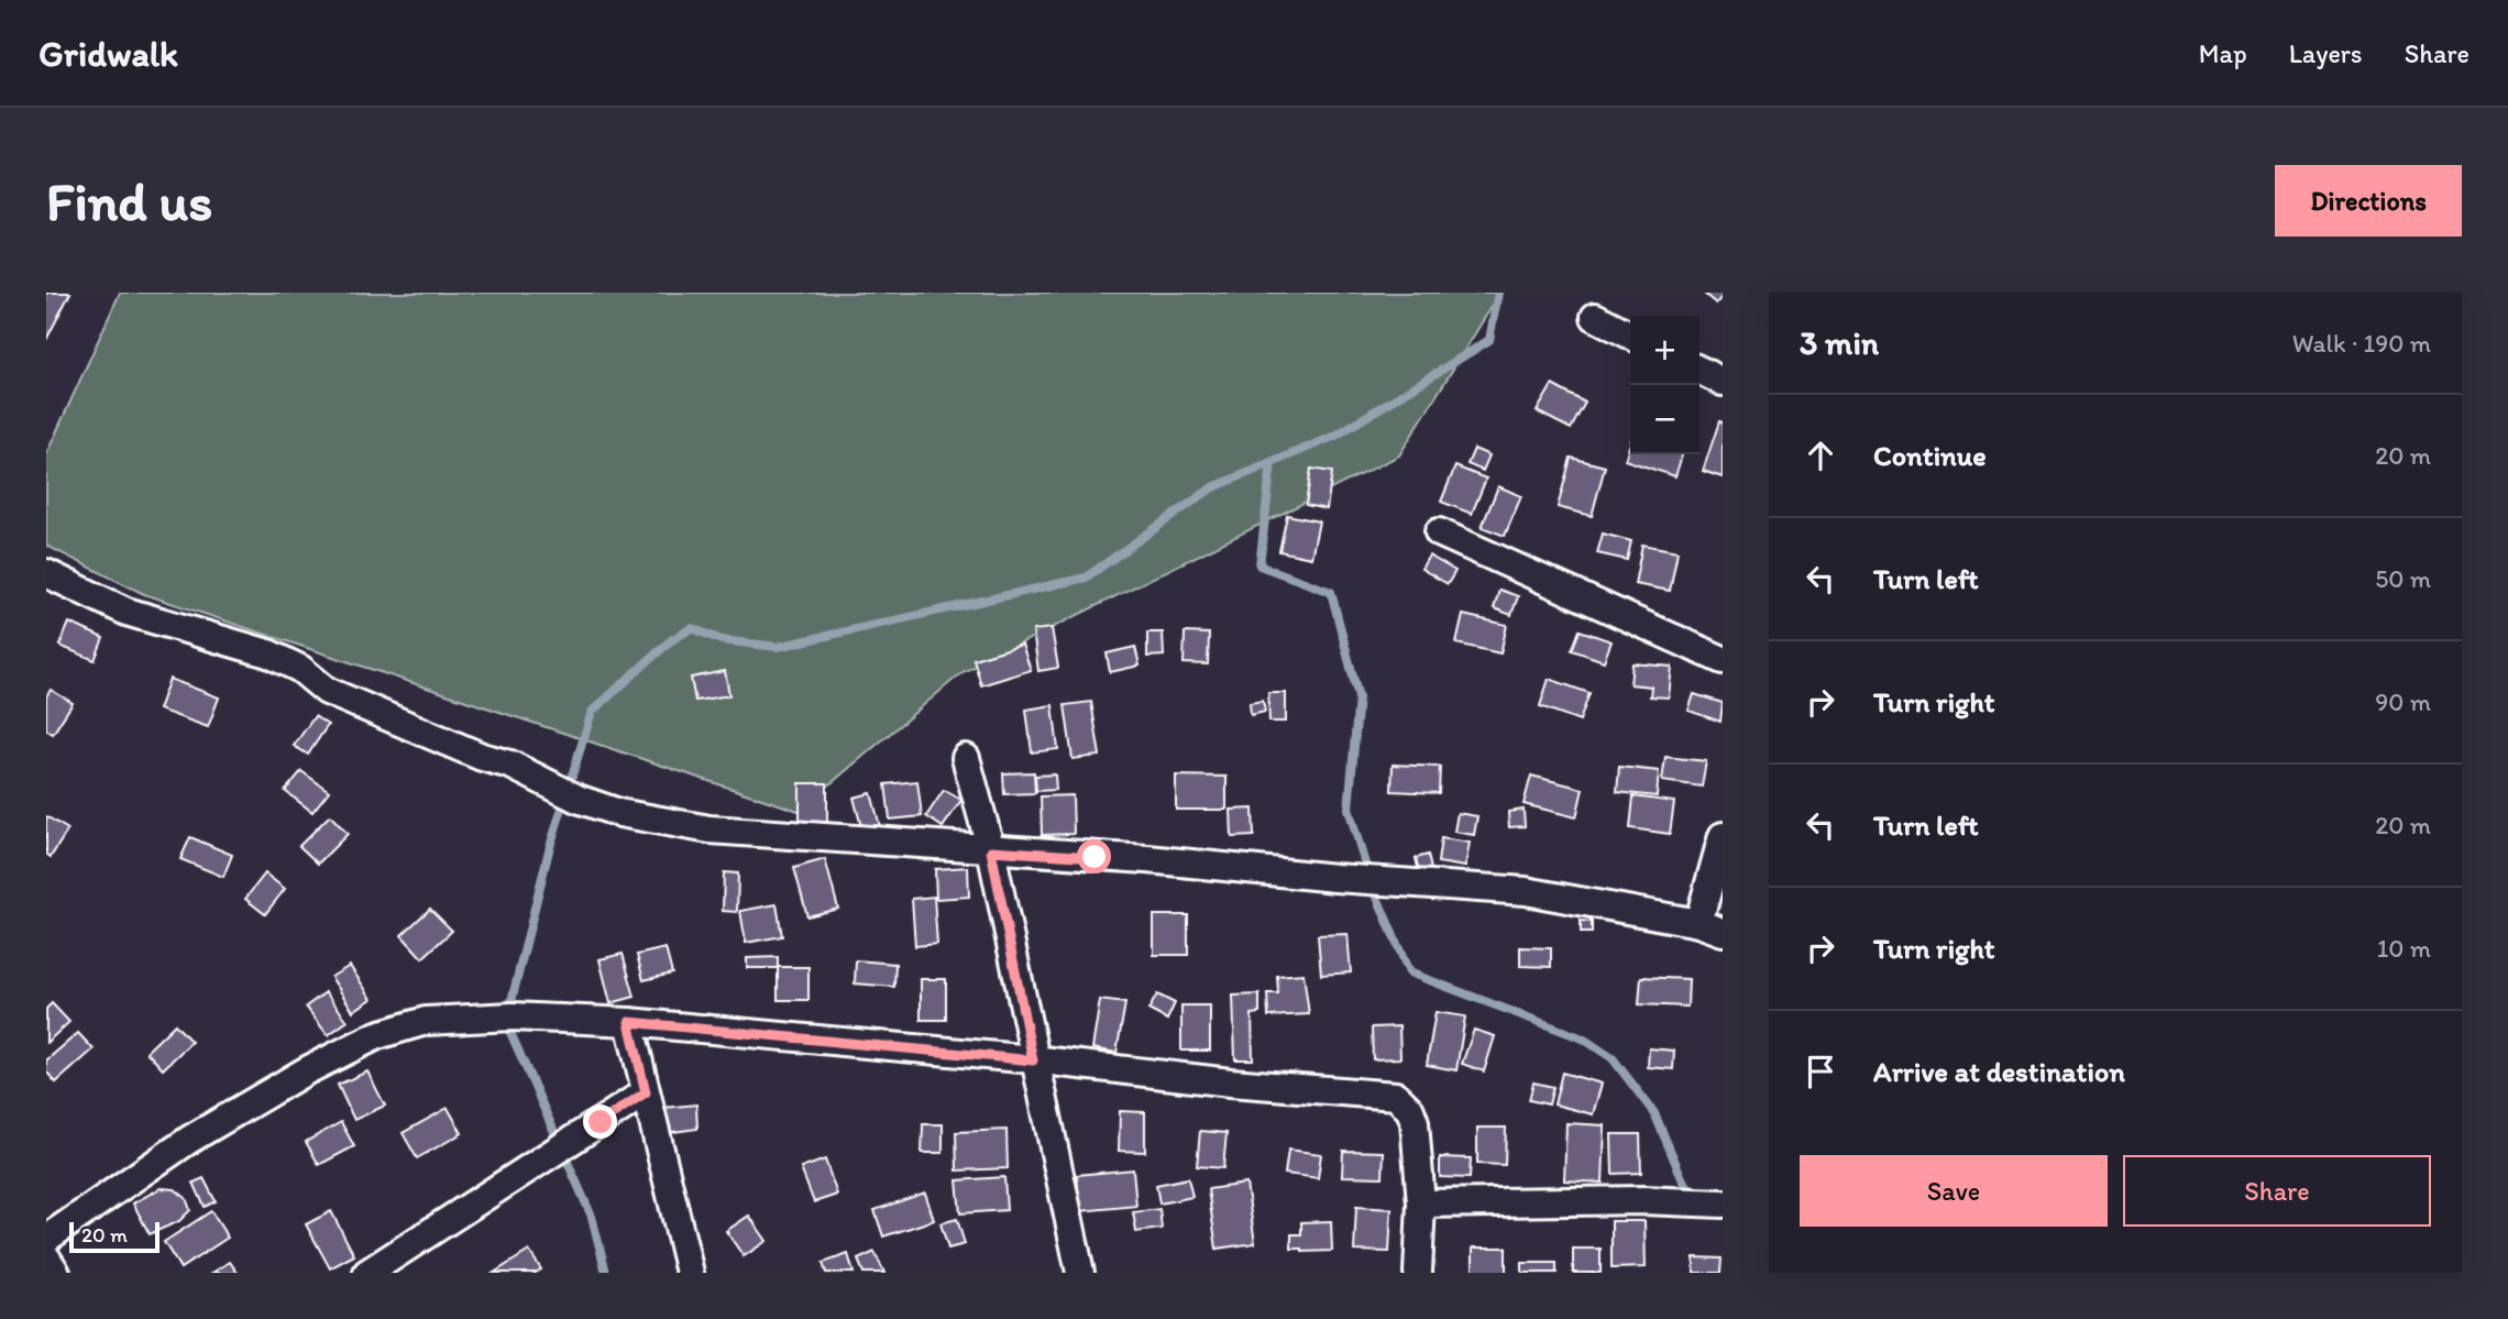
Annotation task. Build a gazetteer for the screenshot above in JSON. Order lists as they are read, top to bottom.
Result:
{
  "scale_bar": "20 m",
  "page": {
    "header": "Gridwalk",
    "nav": ["Map", "Layers", "Share"],
    "buttons": [
      "Directions",
      ["Save", "Share"]
    ],
    "title": "Find us",
    "heading": ["3 min", "Walk · 190 m"],
    "map_buttons": ["+", "−"],
    "list": [
      ["Continue", "20 m"],
      ["Turn left", "50 m"],
      ["Turn right", "90 m"],
      ["Turn left", "20 m"],
      ["Turn right", "10 m"],
      "Arrive at destination"
    ],
    "scale": "20 m"
  }
}
